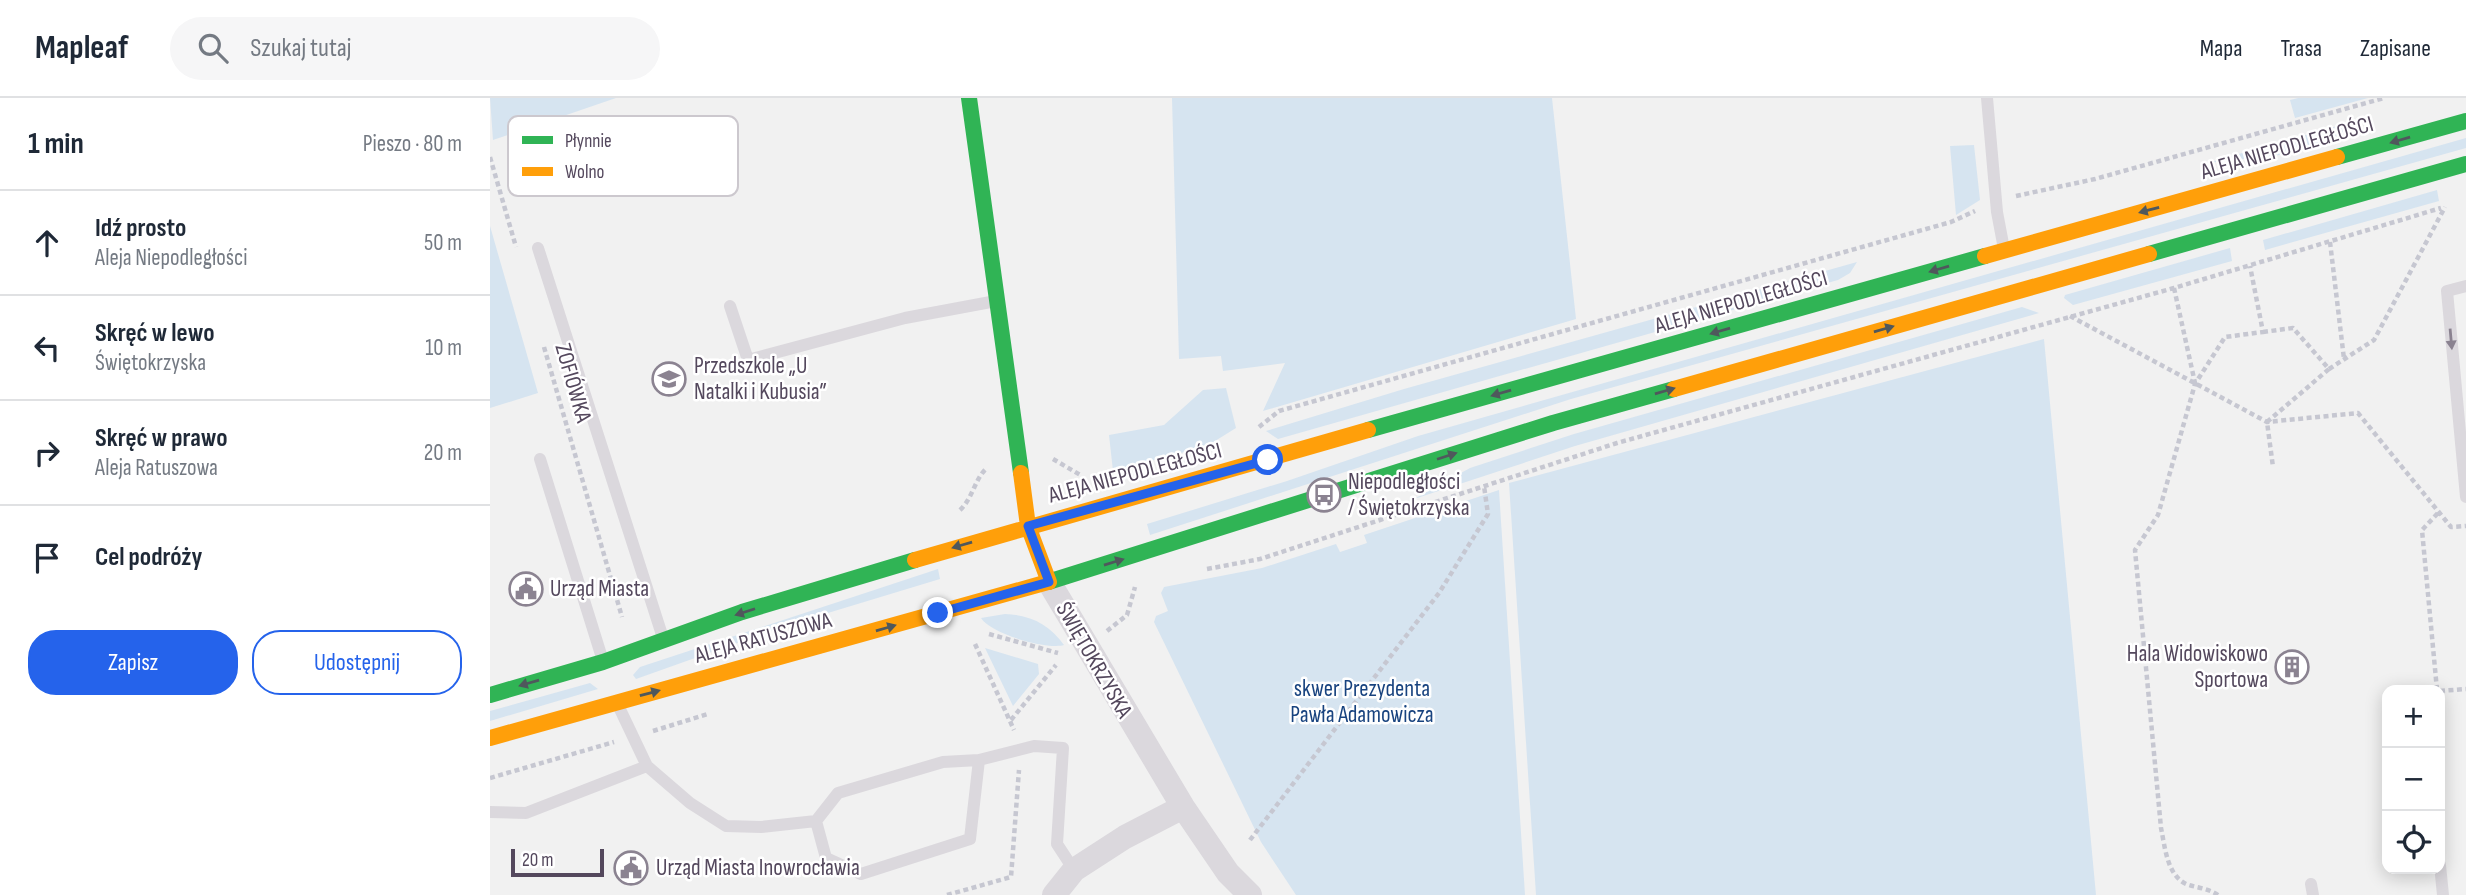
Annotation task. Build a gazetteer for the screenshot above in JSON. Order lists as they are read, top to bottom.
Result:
{
  "streets": {
    "street": ["ALEJA NIEPODLEGŁOŚCI", "ALEJA RATUSZOWA", "ŚWIĘTOKRZYSKA"],
    "path": ["ZOFIÓWKA"]
  },
  "crossings": [
    ["ALEJA NIEPODLEGŁOŚCI", "ALEJA RATUSZOWA"],
    ["ALEJA NIEPODLEGŁOŚCI", "ŚWIĘTOKRZYSKA"],
    ["ALEJA RATUSZOWA", "ŚWIĘTOKRZYSKA"]
  ],
  "parks": ["skwer Prezydenta Pawła Adamowicza"],
  "places": {
    "school or university": ["Przedszkole „U Natalki i Kubusia”"],
    "bus stop": ["Niepodległości / Świętokrzyska"],
    "public building": ["Urząd Miasta", "Urząd Miasta Inowrocławia"],
    "building": ["Hala Widowiskowo Sportowa"]
  },
  "legend": ["Płynnie", "Wolno"],
  "scale_bar": "20 m",
  "page": {
    "header": "Mapleaf",
    "search": "Szukaj tutaj",
    "nav": ["Mapa", "Trasa", "Zapisane"],
    "heading": ["1 min", "Pieszo · 80 m"],
    "list": [
      ["Idź prosto", "Aleja Niepodległości", "50 m"],
      ["Skręć w lewo", "Świętokrzyska", "10 m"],
      ["Skręć w prawo", "Aleja Ratuszowa", "20 m"],
      "Cel podróży"
    ],
    "buttons": ["Zapisz", "Udostępnij"],
    "map_buttons": ["+", "−"],
    "scale": "20 m"
  }
}
